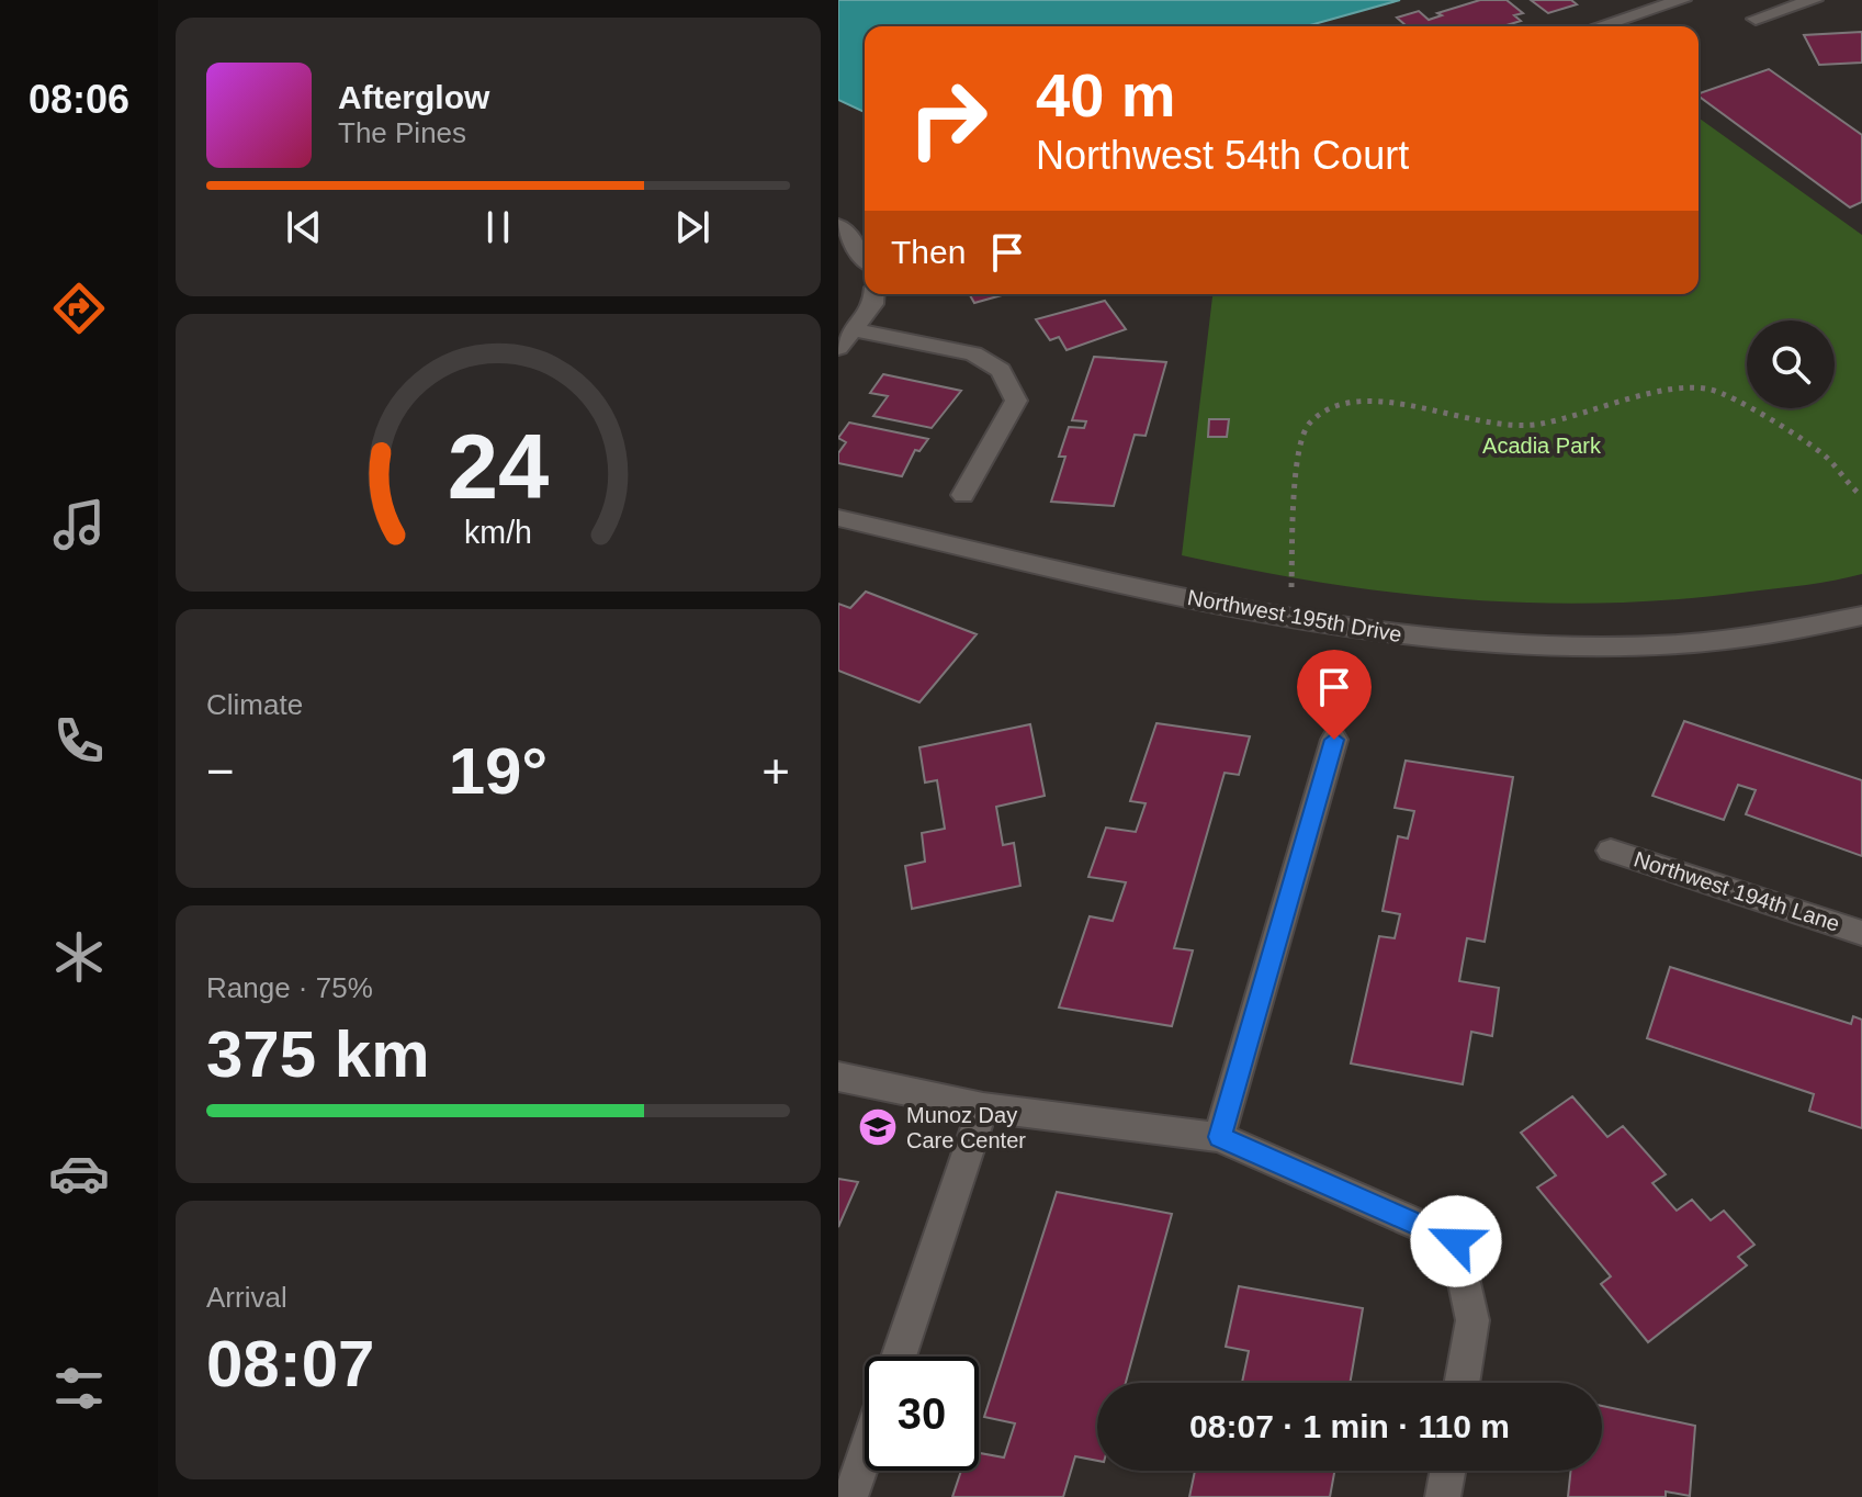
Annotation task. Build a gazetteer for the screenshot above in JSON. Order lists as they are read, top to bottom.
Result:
{
  "streets": {
    "street": ["Northwest 195th Drive", "Northwest 194th Lane"]
  },
  "parks": ["Acadia Park"],
  "places": {
    "school or university": ["Munoz Day Care Center"]
  },
  "page": {
    "tabs": "08:06",
    "turn": ["40 m", "Northwest 54th Court"],
    "song": ["Afterglow", "The Pines"],
    "then": "Then",
    "tile": [
      "Climate",
      ["Range · 75%", "375 km"],
      ["Arrival", "08:07"]
    ],
    "heat": ["−", "19°", "+"],
    "limit": "30",
    "trip": "08:07 · 1 min · 110 m",
    "gauge": ["24", "km/h"]
  }
}
